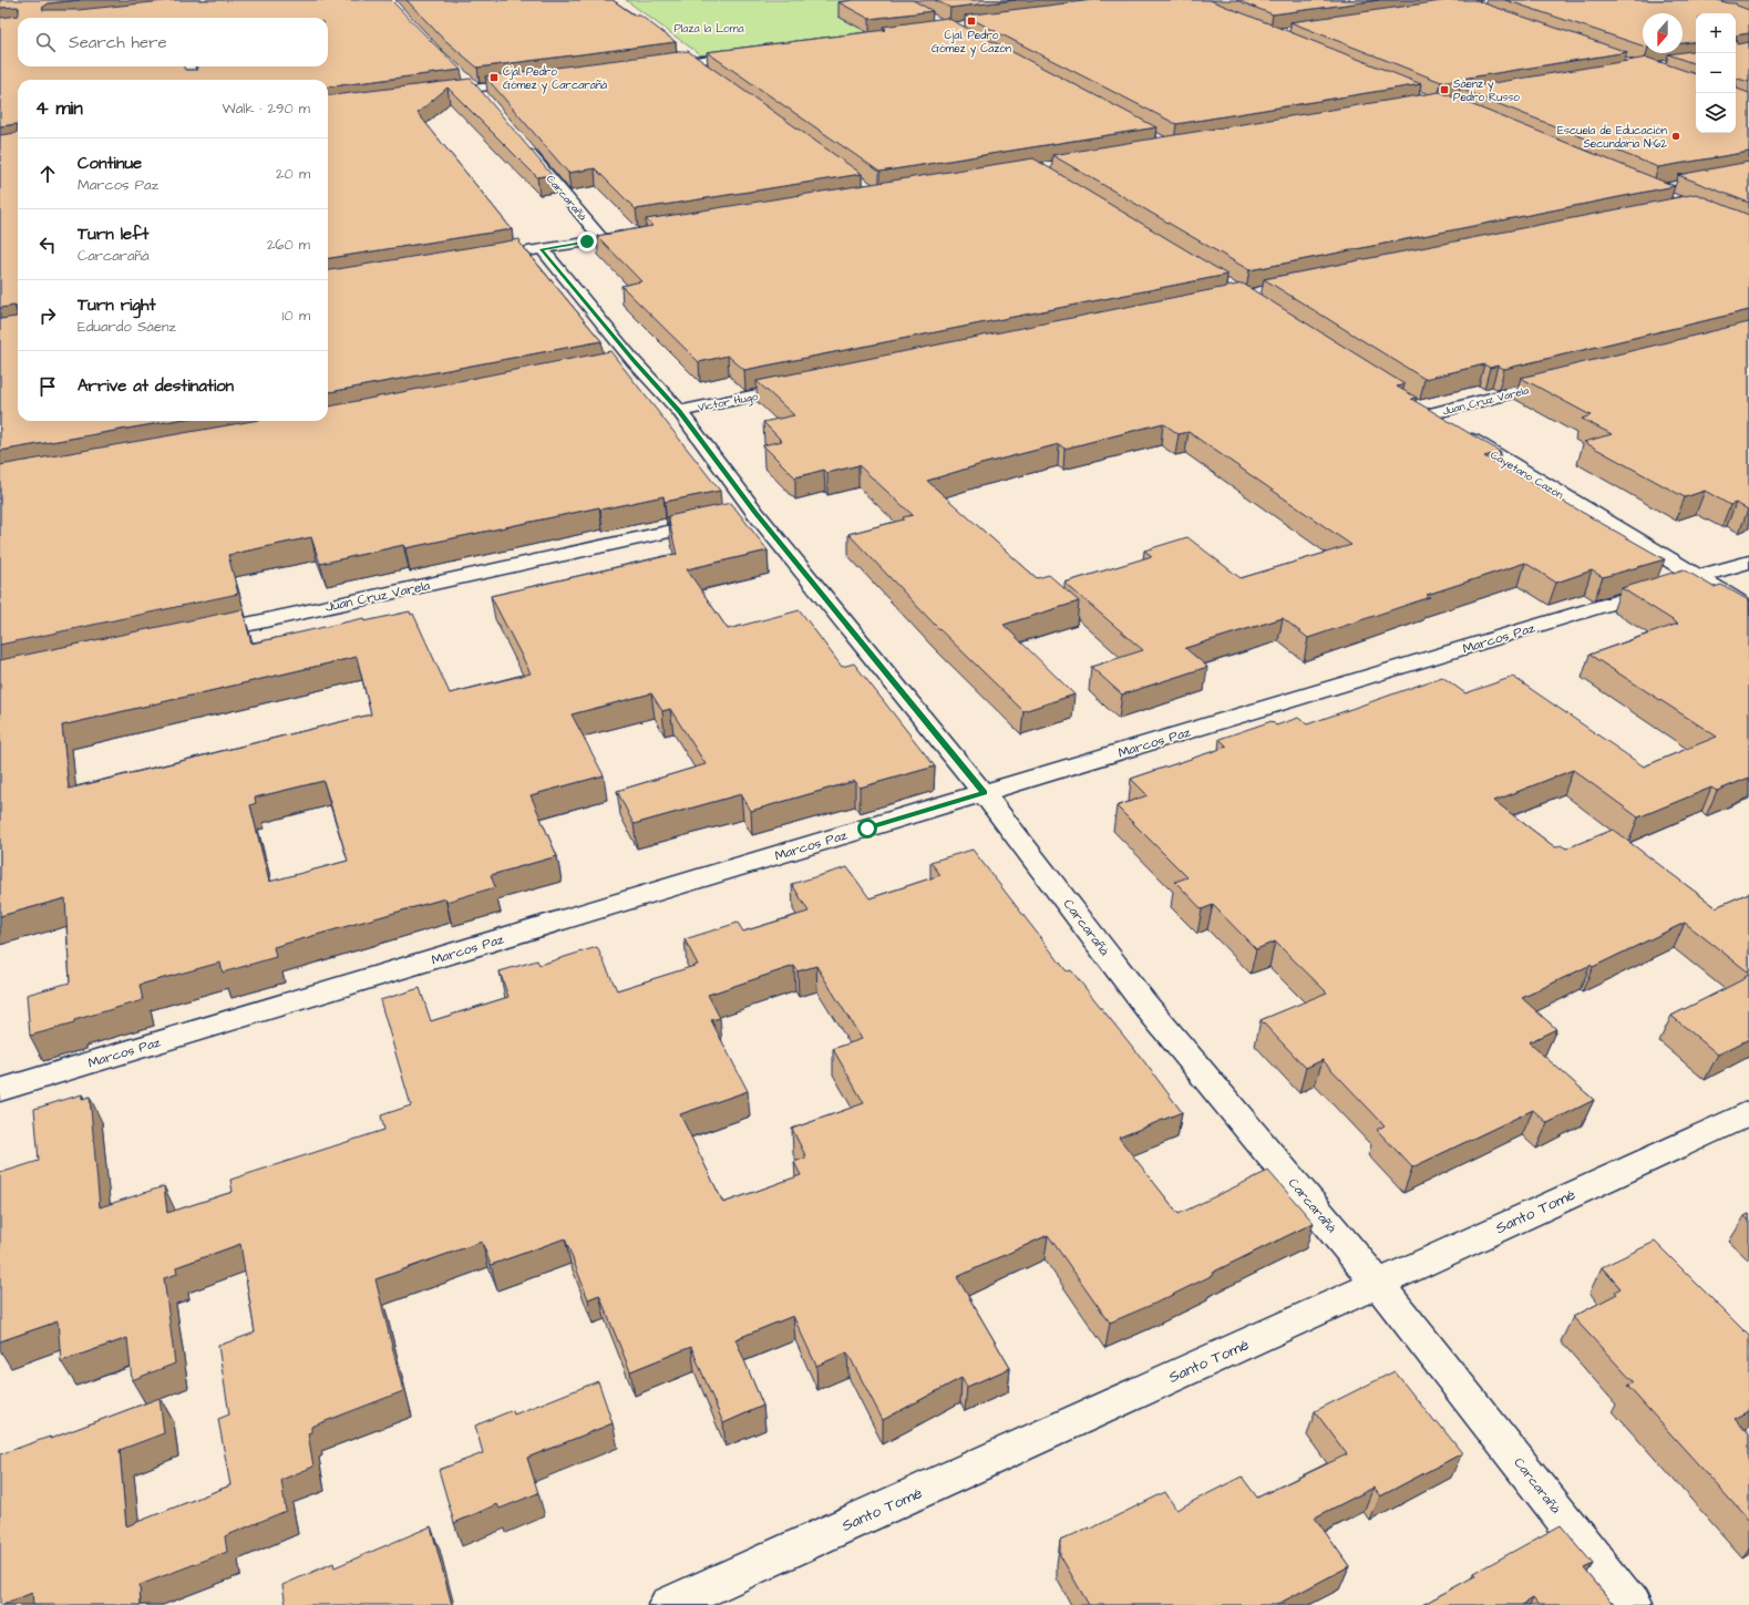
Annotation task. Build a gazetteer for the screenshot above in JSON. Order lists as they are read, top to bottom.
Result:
{
  "streets": {
    "street": [
      "Carcarañá",
      "Juan Cruz Varela",
      "Víctor Hugo",
      "Cayetano Cazón",
      "Marcos Paz",
      "Santo Tomé"
    ]
  },
  "crossings": [
    ["Carcarañá", "Juan Cruz Varela"],
    ["Carcarañá", "Víctor Hugo"],
    ["Carcarañá", "Marcos Paz"],
    ["Carcarañá", "Santo Tomé"],
    ["Juan Cruz Varela", "Cayetano Cazón"],
    ["Cayetano Cazón", "Marcos Paz"]
  ],
  "parks": ["Plaza la Loma"],
  "places": {
    "transit": ["Cjal. Pedro Gómez y Cazón", "Cjal. Pedro Gómez y Carcarañá", "Sáenz y Pedro Russo"],
    "other": ["Escuela de Educación Secundaria Nº62"]
  },
  "north": "bottom",
  "page": {
    "map_buttons": ["+", "−"],
    "search": "Search here",
    "heading": ["4 min", "Walk · 290 m"],
    "list": [
      ["Continue", "Marcos Paz", "20 m"],
      ["Turn left", "Carcarañá", "260 m"],
      ["Turn right", "Eduardo Sáenz", "10 m"],
      "Arrive at destination"
    ]
  }
}
